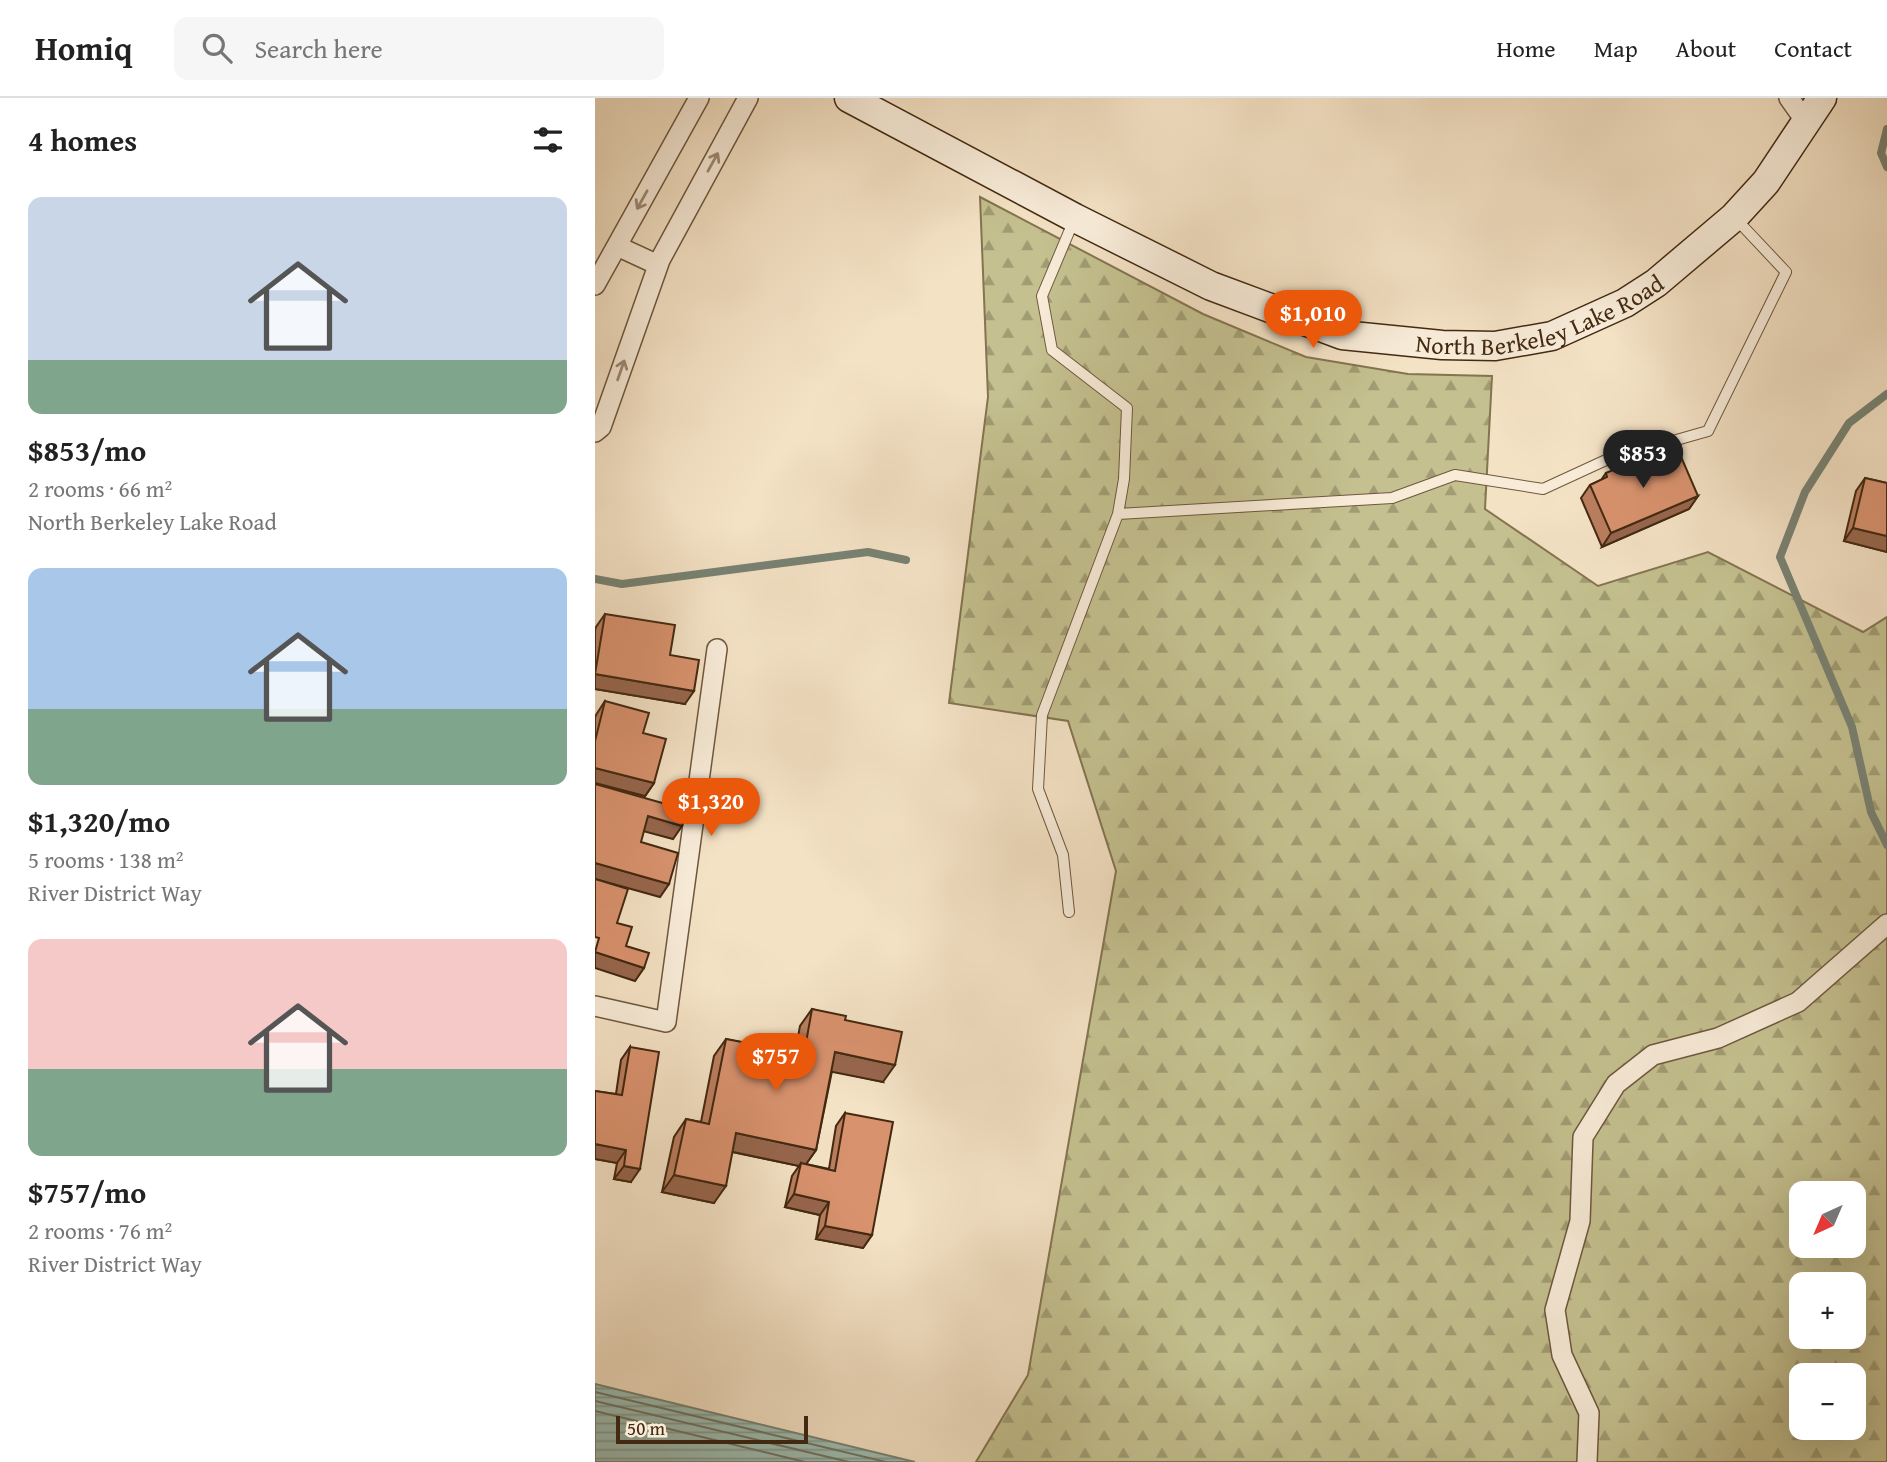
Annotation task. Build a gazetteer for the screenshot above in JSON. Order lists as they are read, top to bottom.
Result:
{
  "streets": {
    "street": ["North Berkeley Lake Road"]
  },
  "scale_bar": "50 m",
  "north": "bottom left",
  "page": {
    "header": "Homiq",
    "search": "Search here",
    "nav": [
      "Home",
      "Map",
      "About",
      "Contact"
    ],
    "heading": "4 homes",
    "list": [
      {
        "name": "$853/mo",
        "note": "2 rooms · 66 m² · North Berkeley Lake Road"
      },
      {
        "name": "$1,320/mo",
        "note": "5 rooms · 138 m² · River District Way"
      },
      {
        "name": "$757/mo",
        "note": "2 rooms · 76 m² · River District Way"
      }
    ],
    "price": [
      "$1,010",
      "$853",
      "$1,320",
      "$757"
    ],
    "map_buttons": ["+", "−"],
    "scale": "50 m"
  }
}
